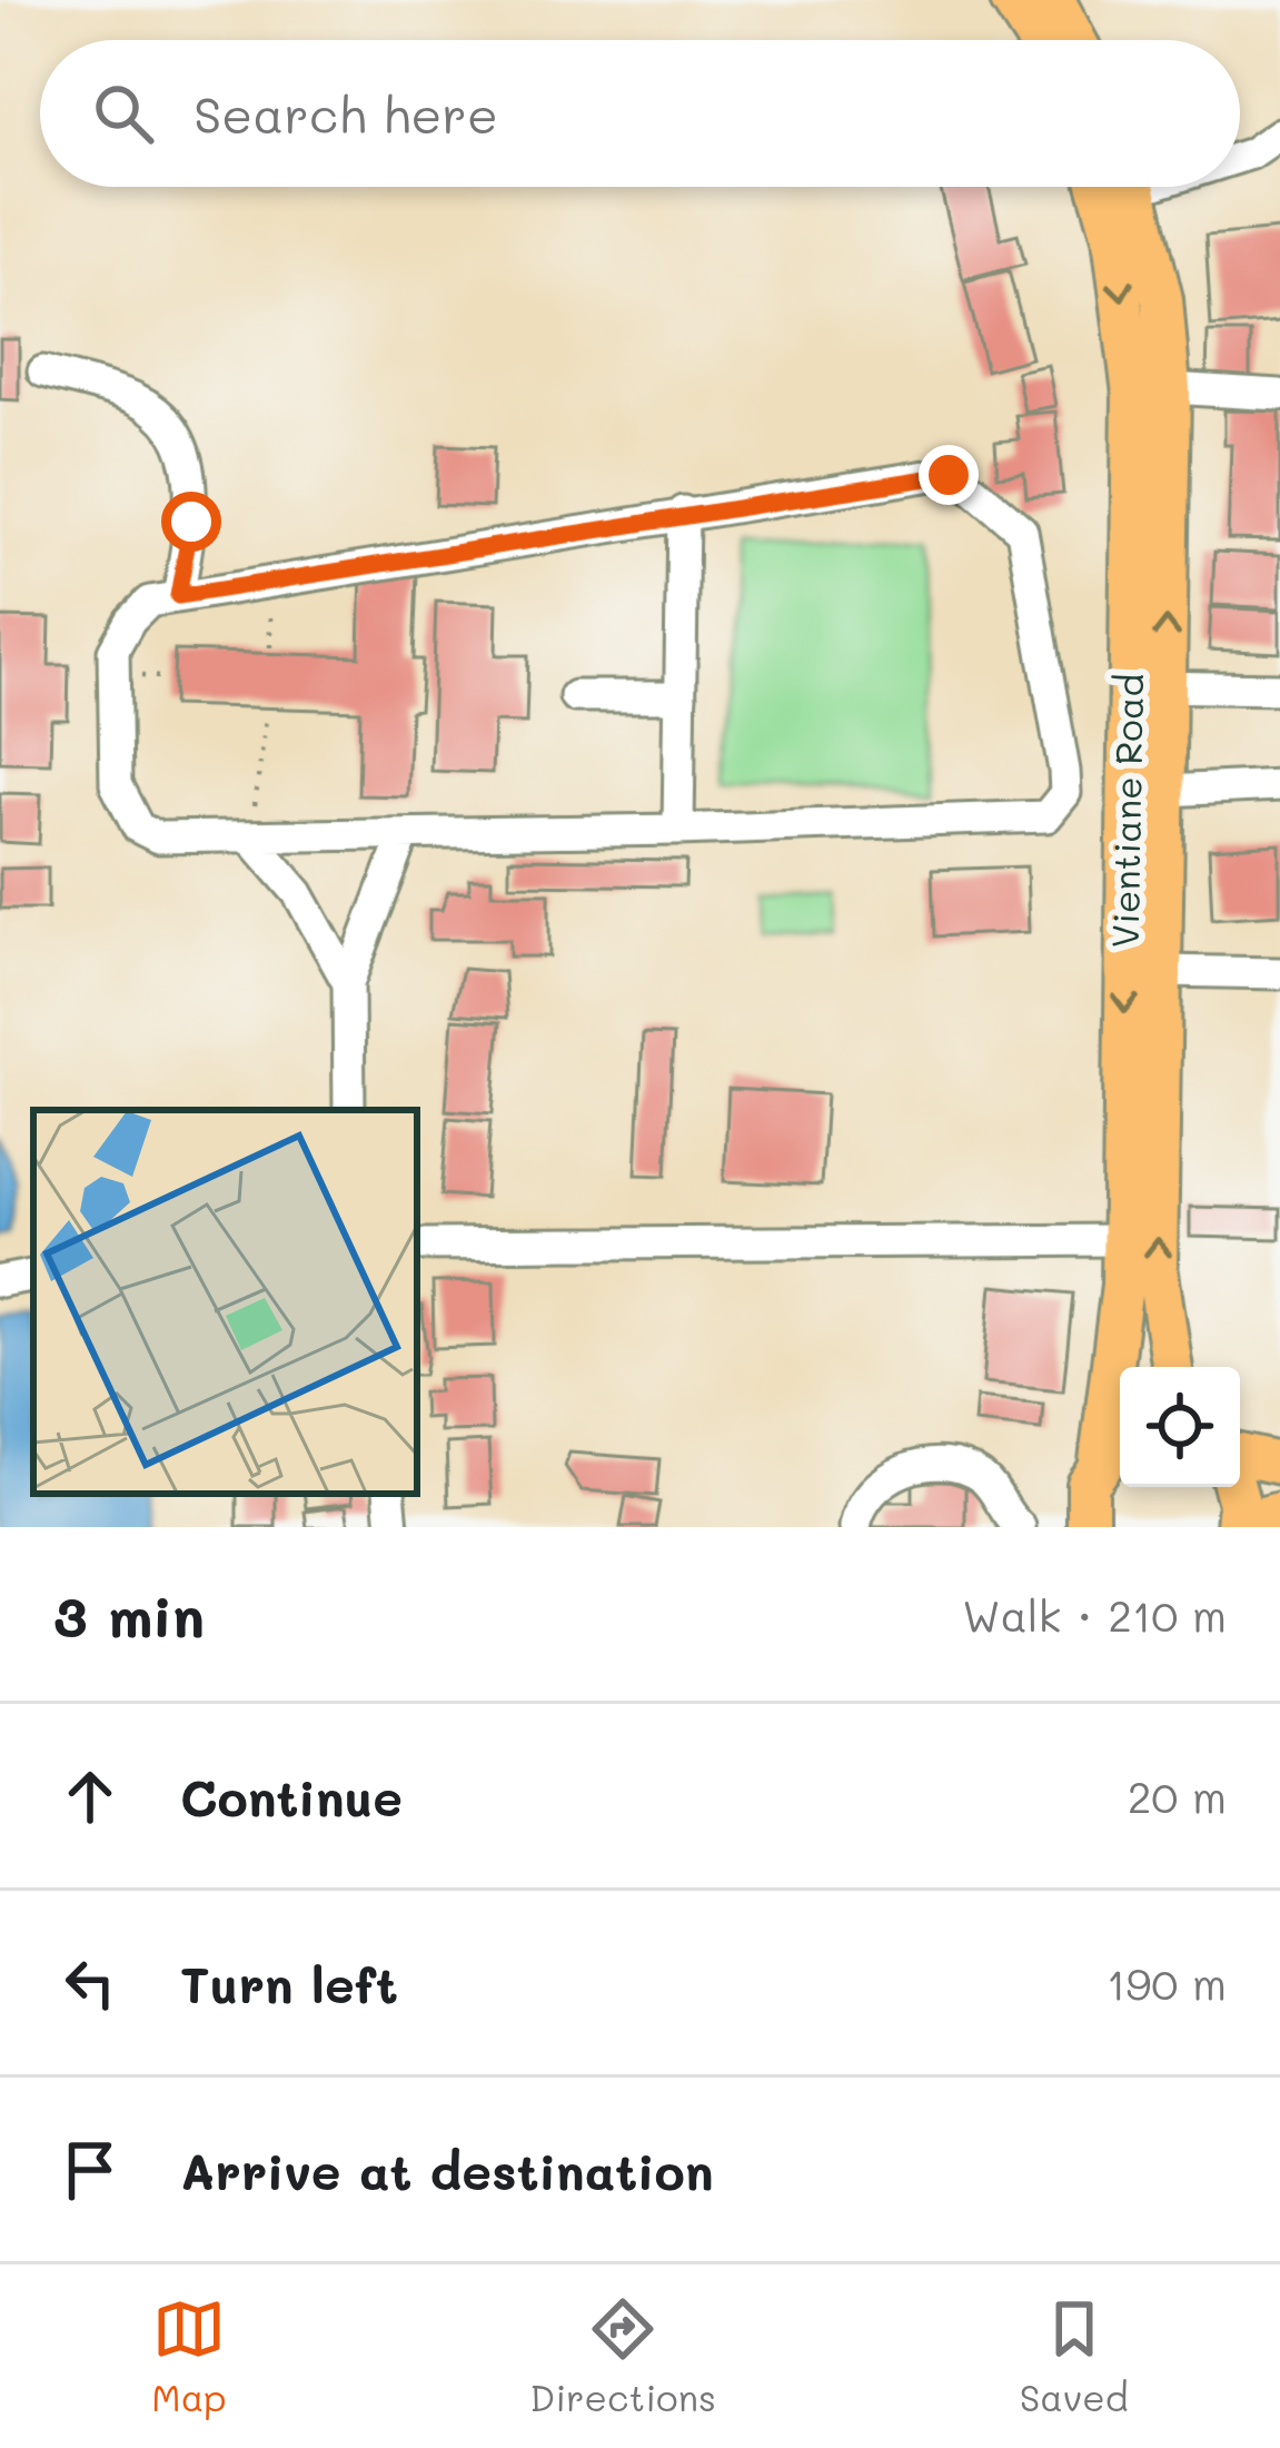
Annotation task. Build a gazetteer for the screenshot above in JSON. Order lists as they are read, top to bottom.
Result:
{
  "streets": {
    "main road": ["Vientiane Road"]
  },
  "page": {
    "search": "Search here",
    "heading": ["3 min", "Walk · 210 m"],
    "list": [
      ["Continue", "20 m"],
      ["Turn left", "190 m"],
      "Arrive at destination"
    ],
    "nav": ["Map", "Directions", "Saved"]
  }
}
